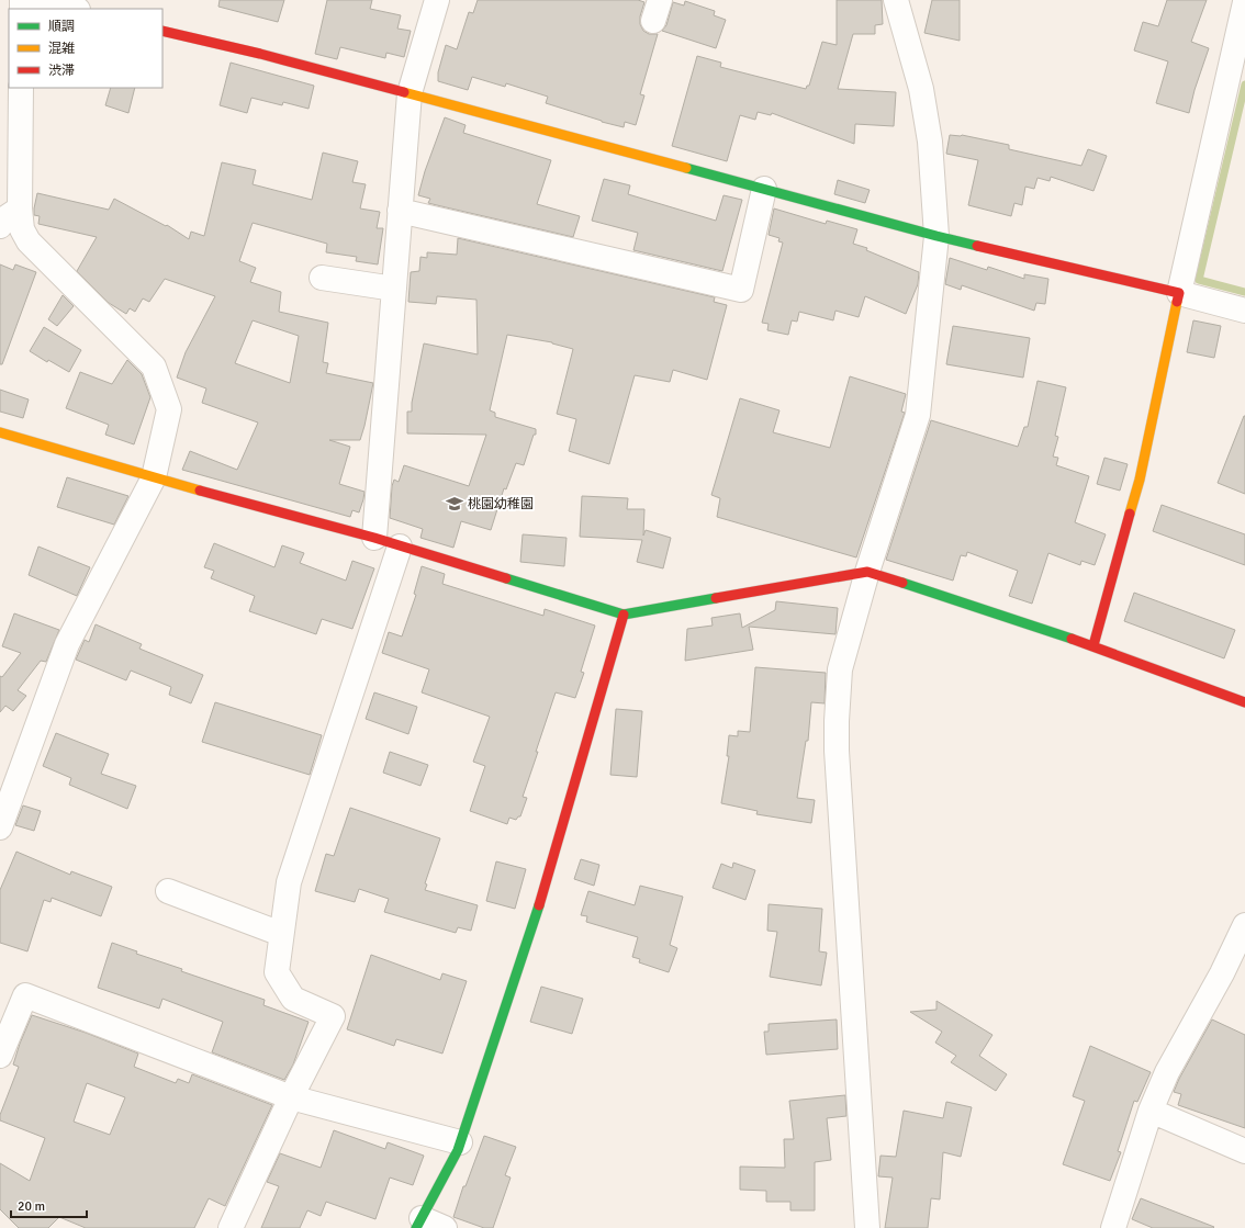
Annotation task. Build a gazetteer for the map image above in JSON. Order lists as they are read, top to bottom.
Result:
{
  "places": {
    "school or university": ["桃園幼稚園"]
  },
  "legend": ["順調", "混雑", "渋滞"],
  "scale_bar": "20 m"
}
